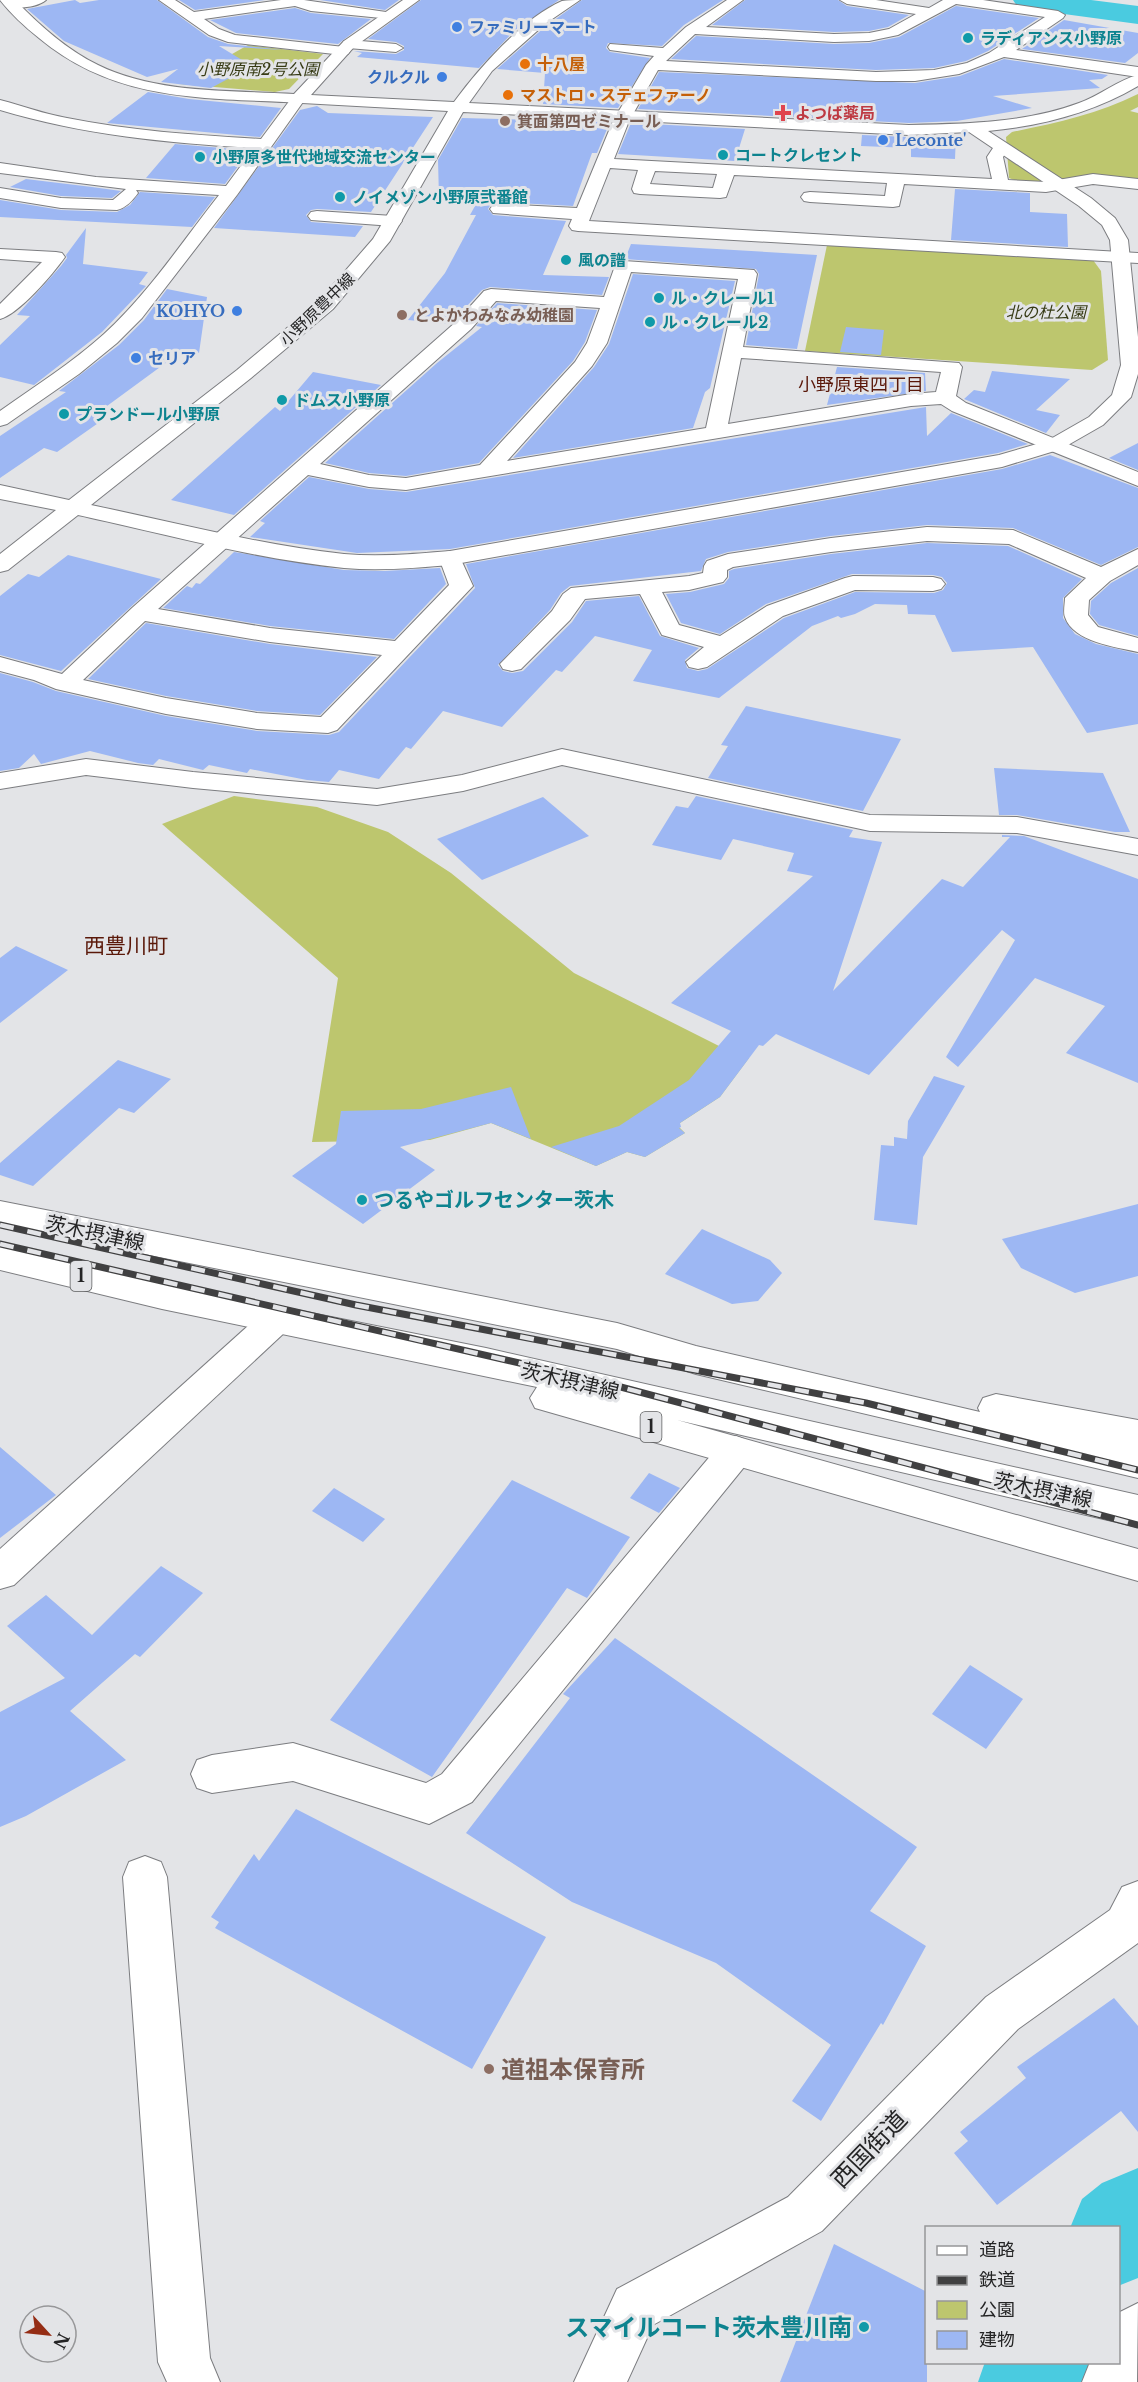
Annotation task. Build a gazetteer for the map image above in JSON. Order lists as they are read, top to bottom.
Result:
{
  "streets": {
    "street": [
      "小野原豊中線",
      "茨木摂津線",
      "1",
      "西国街道"
    ]
  },
  "crossings": [
    ["茨木摂津線", "1"]
  ],
  "districts": ["小野原東四丁目", "西豊川町"],
  "parks": ["小野原南2号公園", "北の杜公園"],
  "places": {
    "other": [
      "ファミリーマート",
      "ラディアンス小野原",
      "十八屋",
      "クルクル",
      "マストロ・ステェファーノ",
      "箕面第四ゼミナール",
      "Leconte'",
      "コートクレセント",
      "小野原多世代地域交流センター",
      "ノイメゾン小野原弐番館",
      "風の譜",
      "ル・クレール1",
      "KOHYO",
      "とよかわみなみ幼稚園",
      "ル・クレール2",
      "セリア",
      "ドムス小野原",
      "プランドール小野原",
      "つるやゴルフセンター茨木",
      "道祖本保育所",
      "スマイルコート茨木豊川南"
    ],
    "health": ["よつば薬局"]
  },
  "legend": [
    "道路",
    "鉄道",
    "公園",
    "建物"
  ],
  "north": "bottom right"
}
